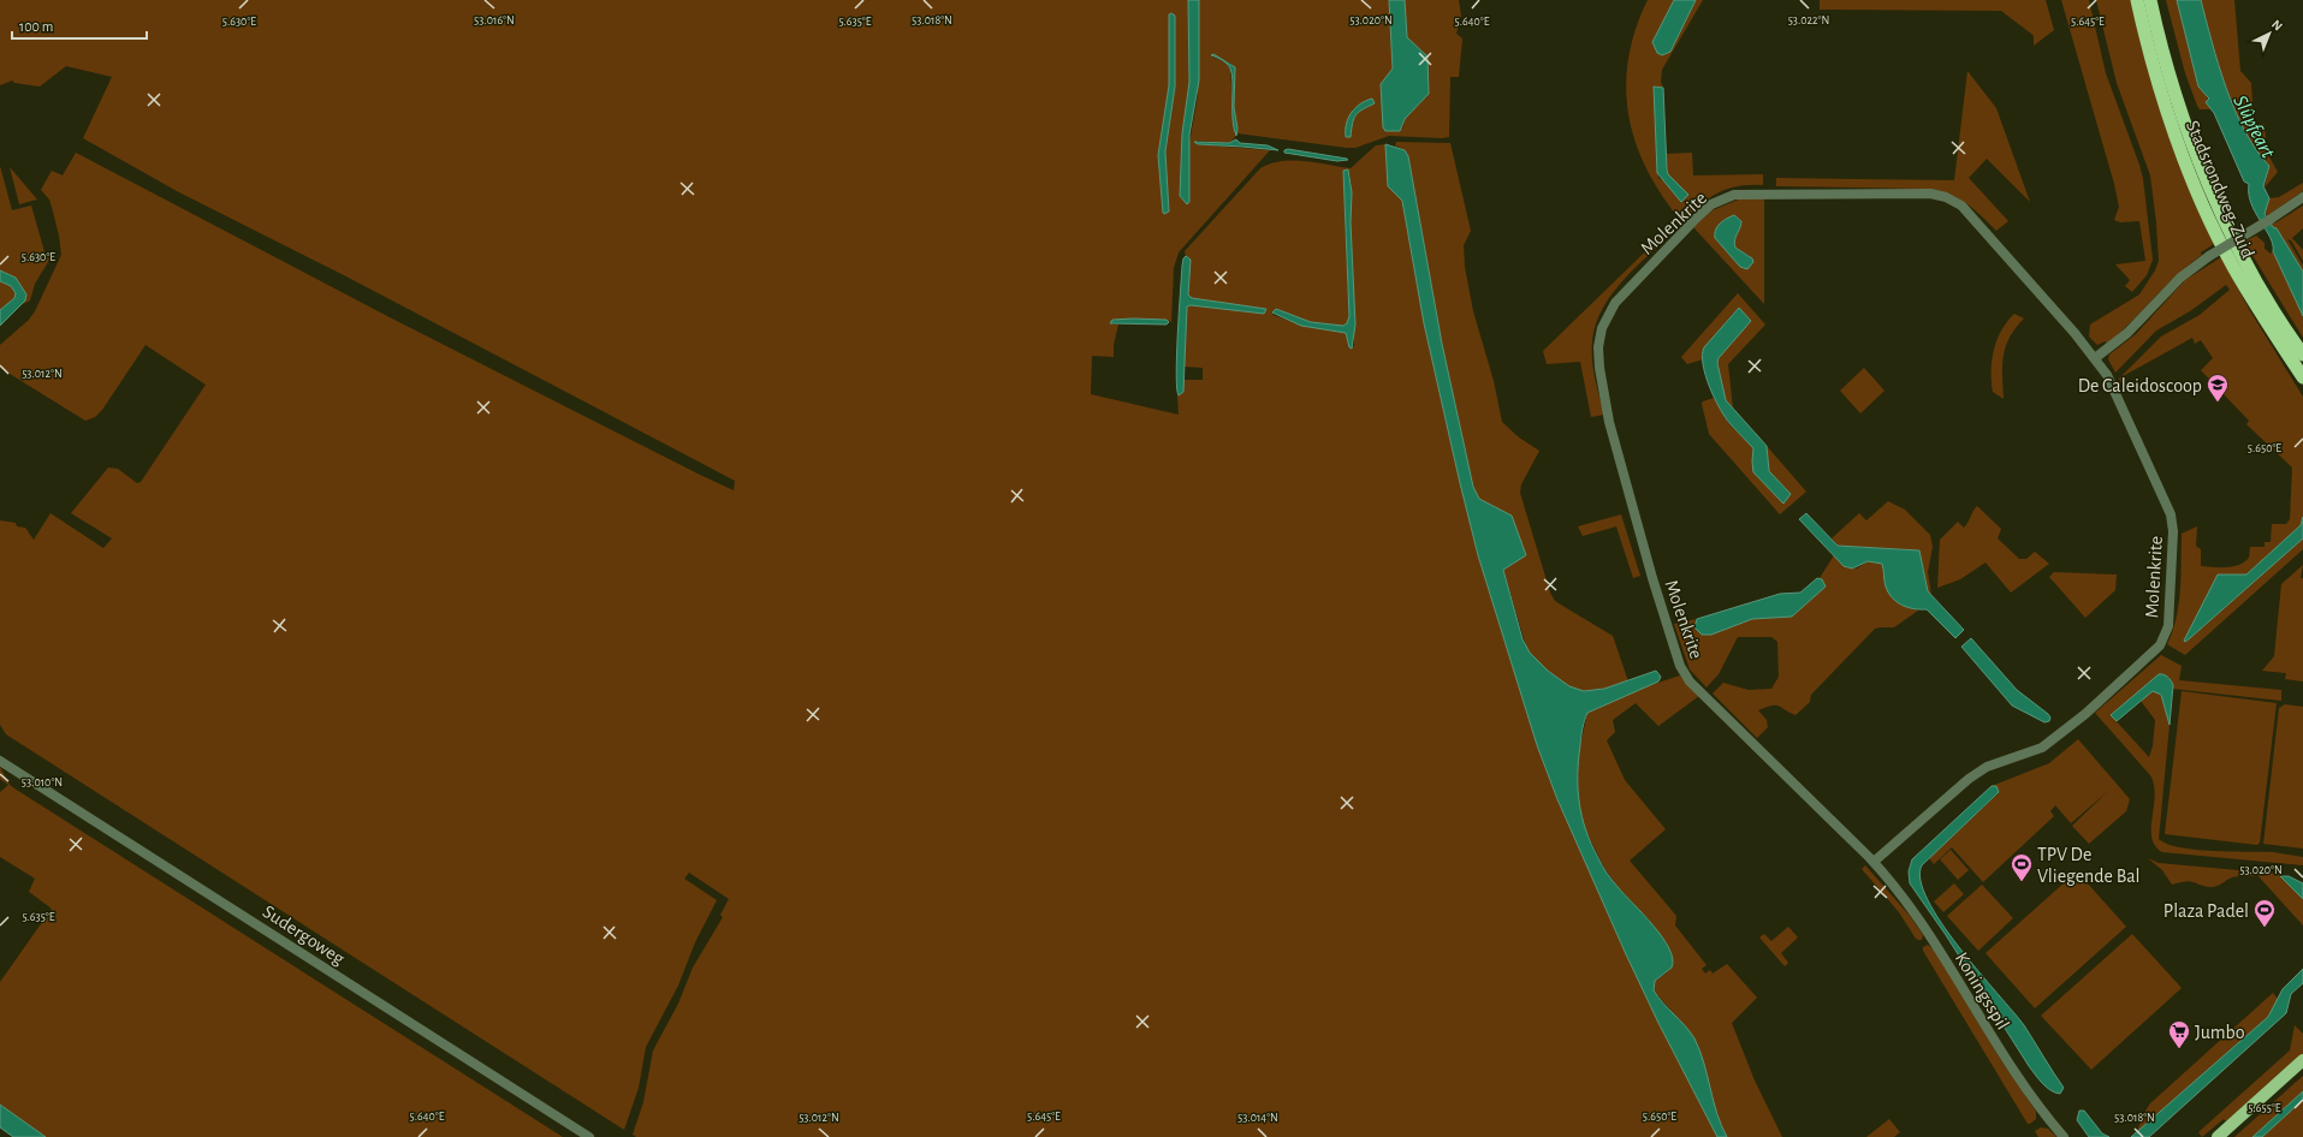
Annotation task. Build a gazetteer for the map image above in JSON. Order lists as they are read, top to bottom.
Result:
{
  "streets": {
    "highway": ["Stadsrondweg-Zuid"],
    "street": ["Molenkrite", "Sudergoweg", "Koningsspil"]
  },
  "crossings": [
    ["Molenkrite", "Koningsspil"]
  ],
  "water": ["Slûpfeart"],
  "places": {
    "school or university": ["De Caleidoscoop"],
    "sports": ["TPV De Vliegende Bal", "Plaza Padel"],
    "supermarket": ["Jumbo"]
  },
  "scale_bar": "100 m",
  "north": "top right",
  "coordinates": [
    "53.016°N",
    "53.018°N",
    "53.020°N",
    "53.022°N",
    "5.645°E",
    "5.630°E",
    "5.635°E",
    "5.640°E",
    "53.012°N",
    "5.650°E",
    "53.010°N",
    "5.655°E",
    "53.014°N"
  ]
}
